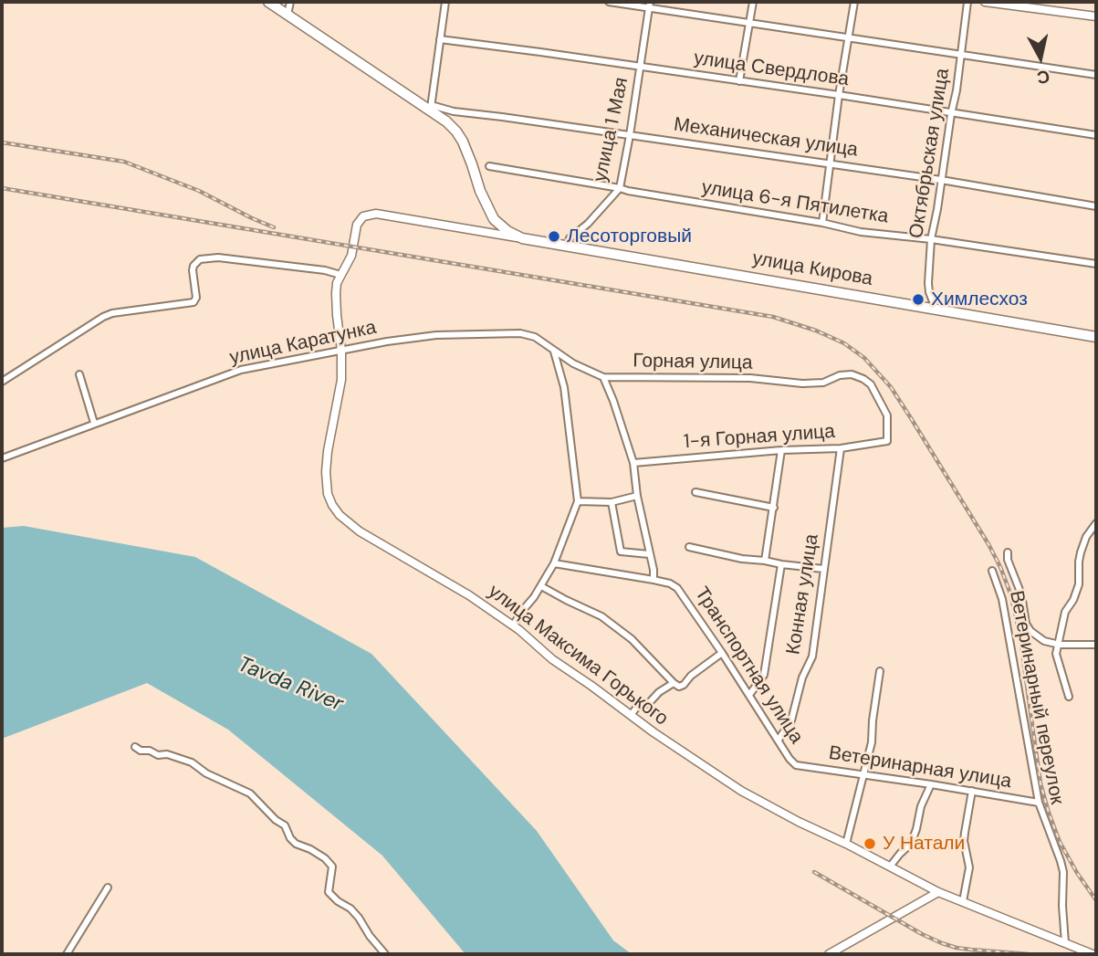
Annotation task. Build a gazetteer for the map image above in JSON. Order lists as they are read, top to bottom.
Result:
{
  "streets": {
    "main road": ["Механическая улица", "улица Кирова"],
    "street": [
      "улица Свердлова",
      "улица 1 Мая",
      "Октябрьская улица",
      "улица 6-я Пятилетка",
      "улица Каратунка",
      "Горная улица",
      "1-я Горная улица",
      "Конная улица",
      "улица Максима Горького",
      "Транспортная улица",
      "Ветеринарный переулок",
      "Ветеринарная улица"
    ]
  },
  "crossings": [
    ["улица Свердлова", "улица 1 Мая"],
    ["улица Свердлова", "Октябрьская улица"],
    ["улица 1 Мая", "Механическая улица"],
    ["улица 1 Мая", "улица 6-я Пятилетка"],
    ["улица 1 Мая", "улица Кирова"],
    ["Механическая улица", "Октябрьская улица"],
    ["Механическая улица", "улица Кирова"],
    ["Октябрьская улица", "улица 6-я Пятилетка"],
    ["Октябрьская улица", "улица Кирова"],
    ["улица Кирова", "улица Максима Горького"],
    ["улица Каратунка", "Горная улица"],
    ["улица Каратунка", "улица Максима Горького"],
    ["Горная улица", "1-я Горная улица"],
    ["1-я Горная улица", "Конная улица"],
    ["Конная улица", "Транспортная улица"],
    ["улица Максима Горького", "Ветеринарный переулок"],
    ["Транспортная улица", "Ветеринарная улица"],
    ["Ветеринарный переулок", "Ветеринарная улица"]
  ],
  "water": ["Tavda River"],
  "places": ["Лесоторговый", "Химлесхоз", "У Натали"],
  "north": "bottom"
}
